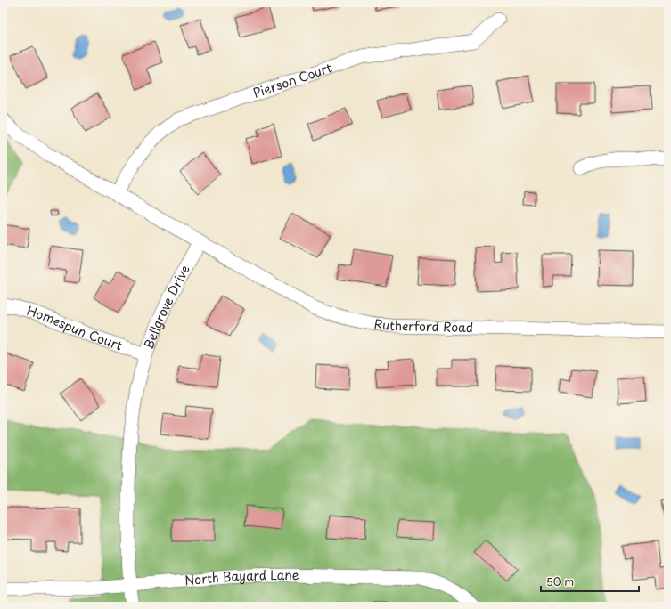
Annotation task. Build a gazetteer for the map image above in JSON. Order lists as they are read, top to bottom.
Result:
{
  "streets": {
    "street": [
      "Pierson Court",
      "Bellgrove Drive",
      "Rutherford Road",
      "Homespun Court",
      "North Bayard Lane"
    ]
  },
  "crossings": [
    ["Bellgrove Drive", "Rutherford Road"],
    ["Bellgrove Drive", "Homespun Court"],
    ["Bellgrove Drive", "North Bayard Lane"]
  ],
  "scale_bar": "50 m"
}
